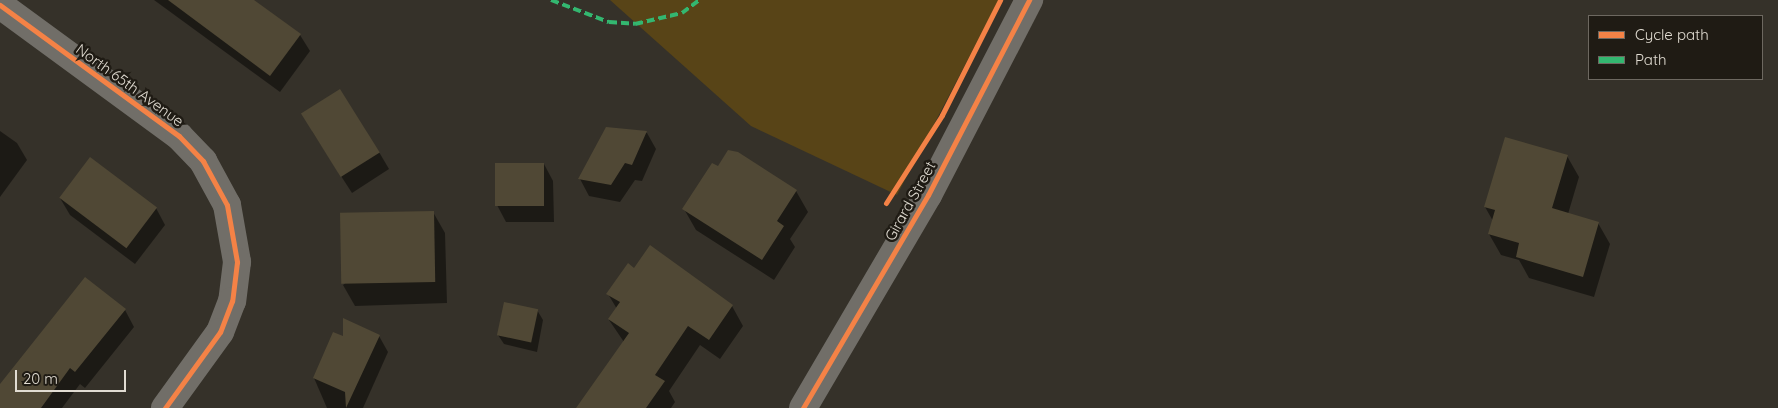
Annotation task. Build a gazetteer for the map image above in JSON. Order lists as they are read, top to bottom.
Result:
{
  "streets": {
    "street": ["North 65th Avenue", "Girard Street"]
  },
  "legend": ["Cycle path", "Path"],
  "scale_bar": "20 m"
}
